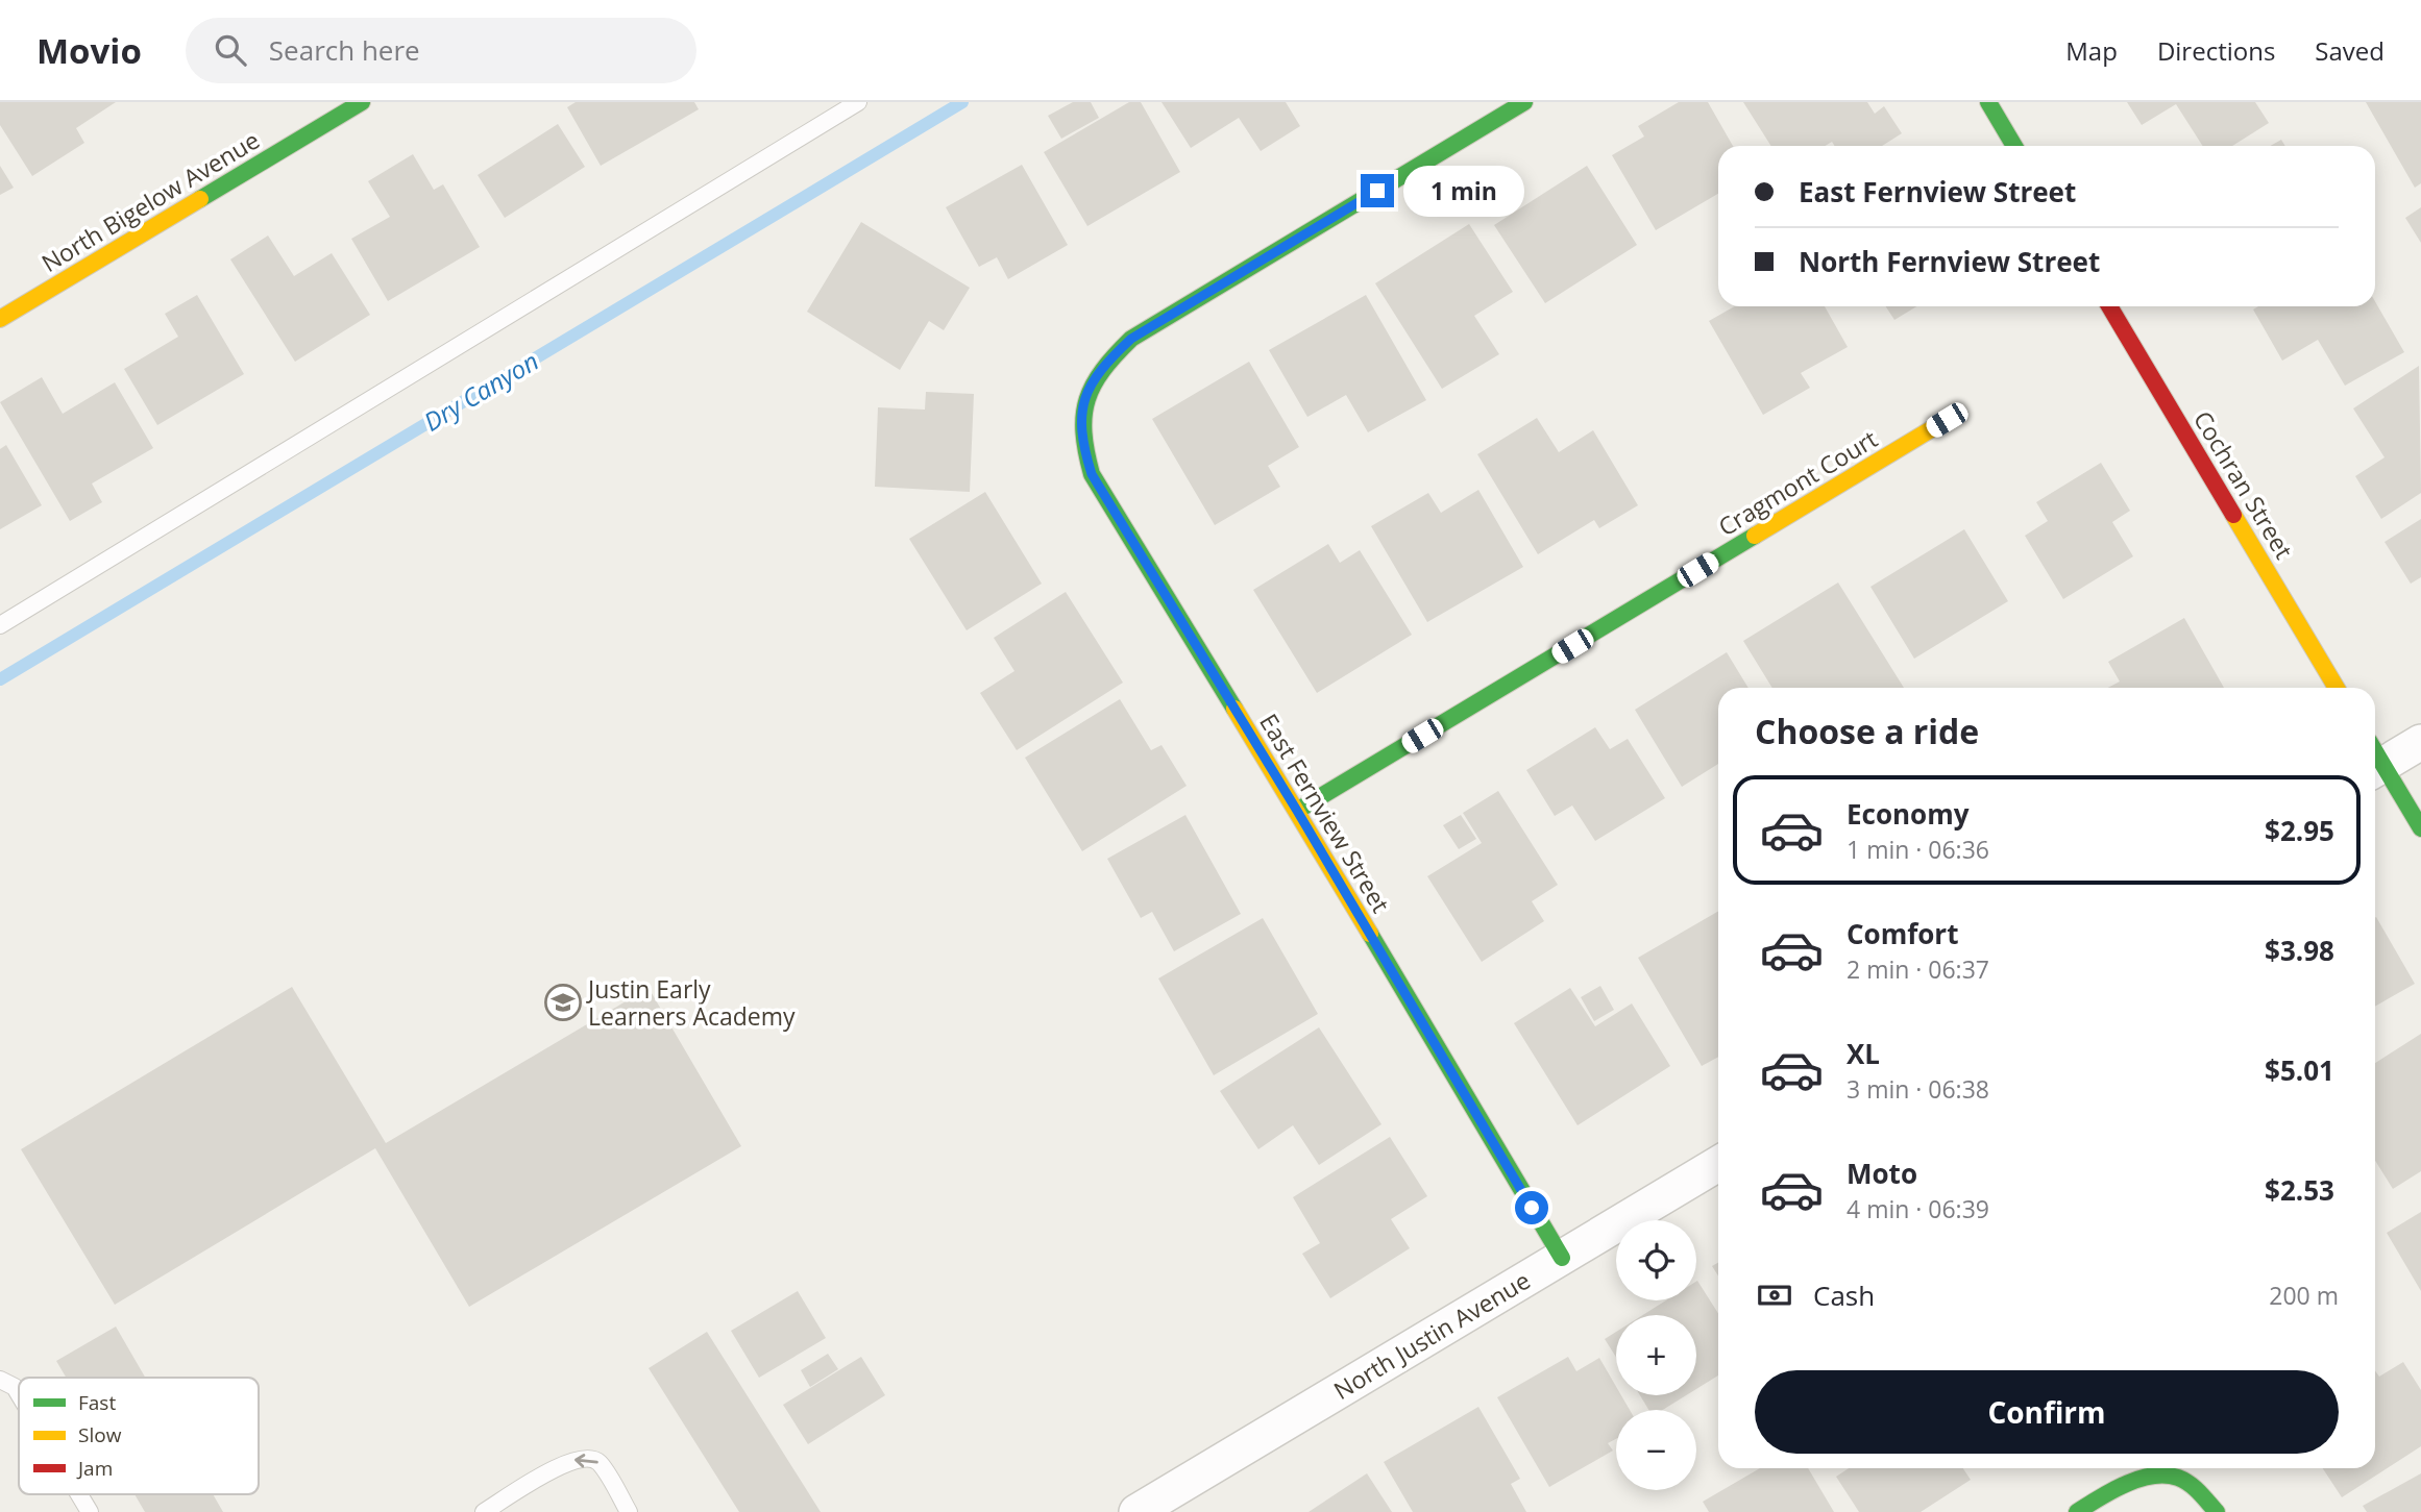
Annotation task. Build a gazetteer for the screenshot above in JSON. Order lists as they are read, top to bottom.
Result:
{
  "streets": {
    "street": [
      "North Bigelow Avenue",
      "Cragmont Court",
      "Cochran Street",
      "East Fernview Street",
      "North Justin Avenue"
    ]
  },
  "crossings": [
    ["Cragmont Court", "East Fernview Street"],
    ["East Fernview Street", "North Justin Avenue"]
  ],
  "water": ["Dry Canyon"],
  "places": {
    "school or university": ["Justin Early Learners Academy"]
  },
  "legend": ["Fast", "Slow", "Jam"],
  "page": {
    "header": "Movio",
    "search": "Search here",
    "nav": ["Map", "Directions", "Saved"],
    "banner": ["East Fernview Street", "North Fernview Street"],
    "bubble": "1 min",
    "heading": "Choose a ride",
    "list": [
      {
        "name": "Economy",
        "note": "1 min · 06:36",
        "value": "$2.95"
      },
      {
        "name": "Comfort",
        "note": "2 min · 06:37",
        "value": "$3.98"
      },
      {
        "name": "XL",
        "note": "3 min · 06:38",
        "value": "$5.01"
      },
      {
        "name": "Moto",
        "note": "4 min · 06:39",
        "value": "$2.53"
      }
    ],
    "map_buttons": ["+", "−"],
    "pay": ["Cash", "200 m"],
    "buttons": "Confirm"
  }
}
